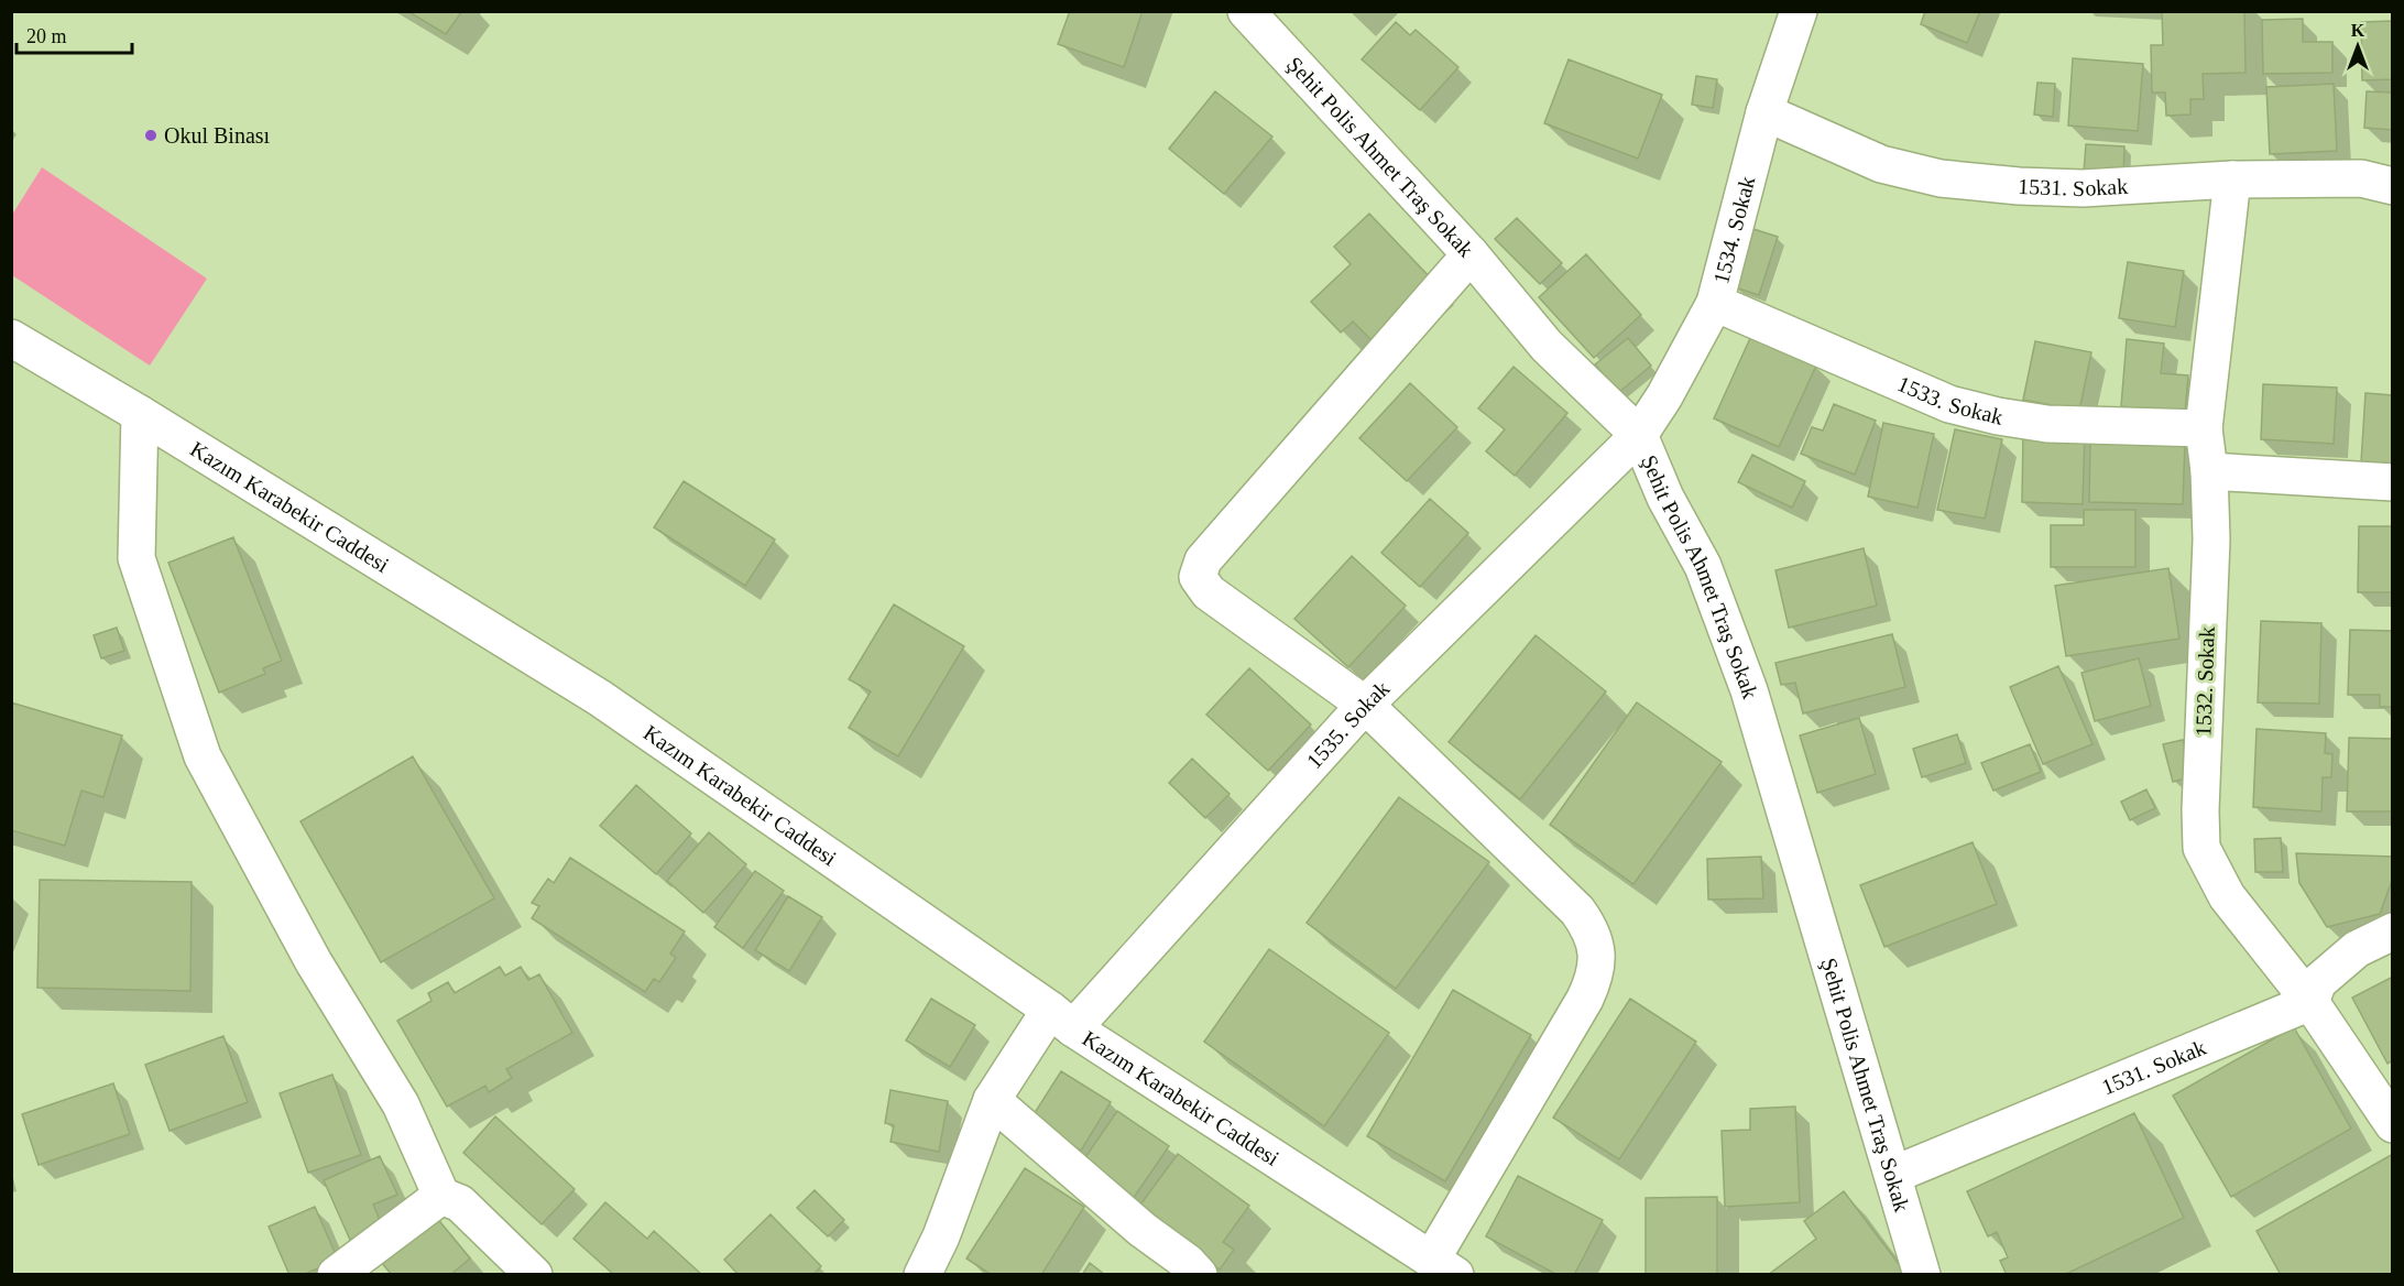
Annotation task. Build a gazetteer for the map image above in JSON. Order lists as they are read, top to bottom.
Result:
{
  "streets": {
    "street": [
      "Şehit Polis Ahmet Traş Sokak",
      "1531. Sokak",
      "1534. Sokak",
      "1533. Sokak",
      "Kazım Karabekir Caddesi",
      "1532. Sokak",
      "1535. Sokak"
    ]
  },
  "crossings": [
    ["Şehit Polis Ahmet Traş Sokak", "1531. Sokak"],
    ["Şehit Polis Ahmet Traş Sokak", "1534. Sokak"],
    ["Şehit Polis Ahmet Traş Sokak", "1535. Sokak"],
    ["1531. Sokak", "1534. Sokak"],
    ["1531. Sokak", "1532. Sokak"],
    ["1534. Sokak", "1533. Sokak"],
    ["1534. Sokak", "1535. Sokak"],
    ["1533. Sokak", "1532. Sokak"],
    ["Kazım Karabekir Caddesi", "1535. Sokak"]
  ],
  "places": ["Okul Binası"],
  "scale_bar": "20 m",
  "north": "top"
}
